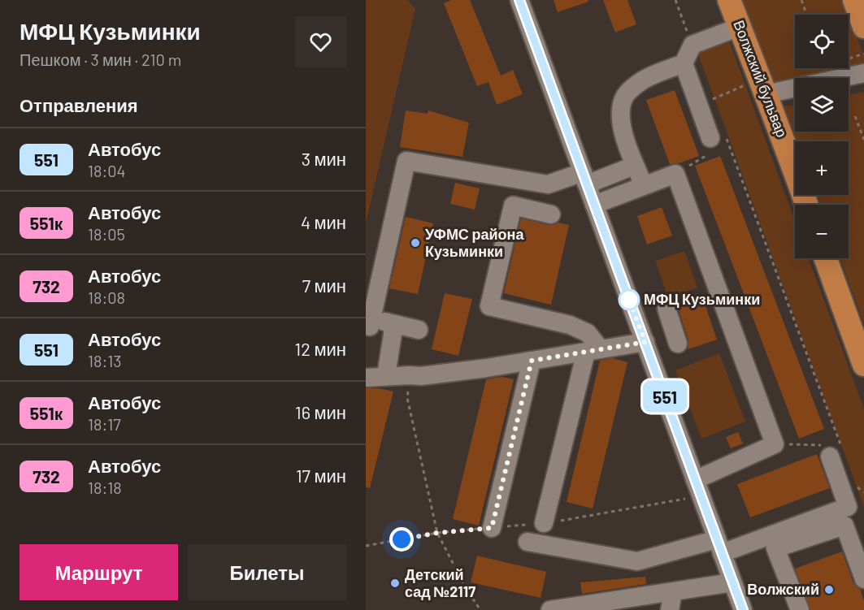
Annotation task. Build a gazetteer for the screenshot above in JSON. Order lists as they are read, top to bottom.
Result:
{
  "streets": {
    "main road": ["Волжский бульвар"]
  },
  "places": [
    "УФМС района Кузьминки",
    "МФЦ Кузьминки",
    "Детский сад №2117",
    "Волжский"
  ],
  "lines": ["bus line 551"],
  "page": {
    "heading": [
      ["МФЦ Кузьминки", "Пешком · 3 мин · 210 m"],
      "Отправления"
    ],
    "on_map": "551",
    "map_buttons": ["+", "−"],
    "list": [
      {
        "mark": "551",
        "name": "Автобус",
        "note": "18:04",
        "value": "3 мин"
      },
      {
        "mark": "551к",
        "name": "Автобус",
        "note": "18:05",
        "value": "4 мин"
      },
      {
        "mark": "732",
        "name": "Автобус",
        "note": "18:08",
        "value": "7 мин"
      },
      {
        "mark": "551",
        "name": "Автобус",
        "note": "18:13",
        "value": "12 мин"
      },
      {
        "mark": "551к",
        "name": "Автобус",
        "note": "18:17",
        "value": "16 мин"
      },
      {
        "mark": "732",
        "name": "Автобус",
        "note": "18:18",
        "value": "17 мин"
      }
    ],
    "buttons": ["Маршрут", "Билеты"]
  }
}
